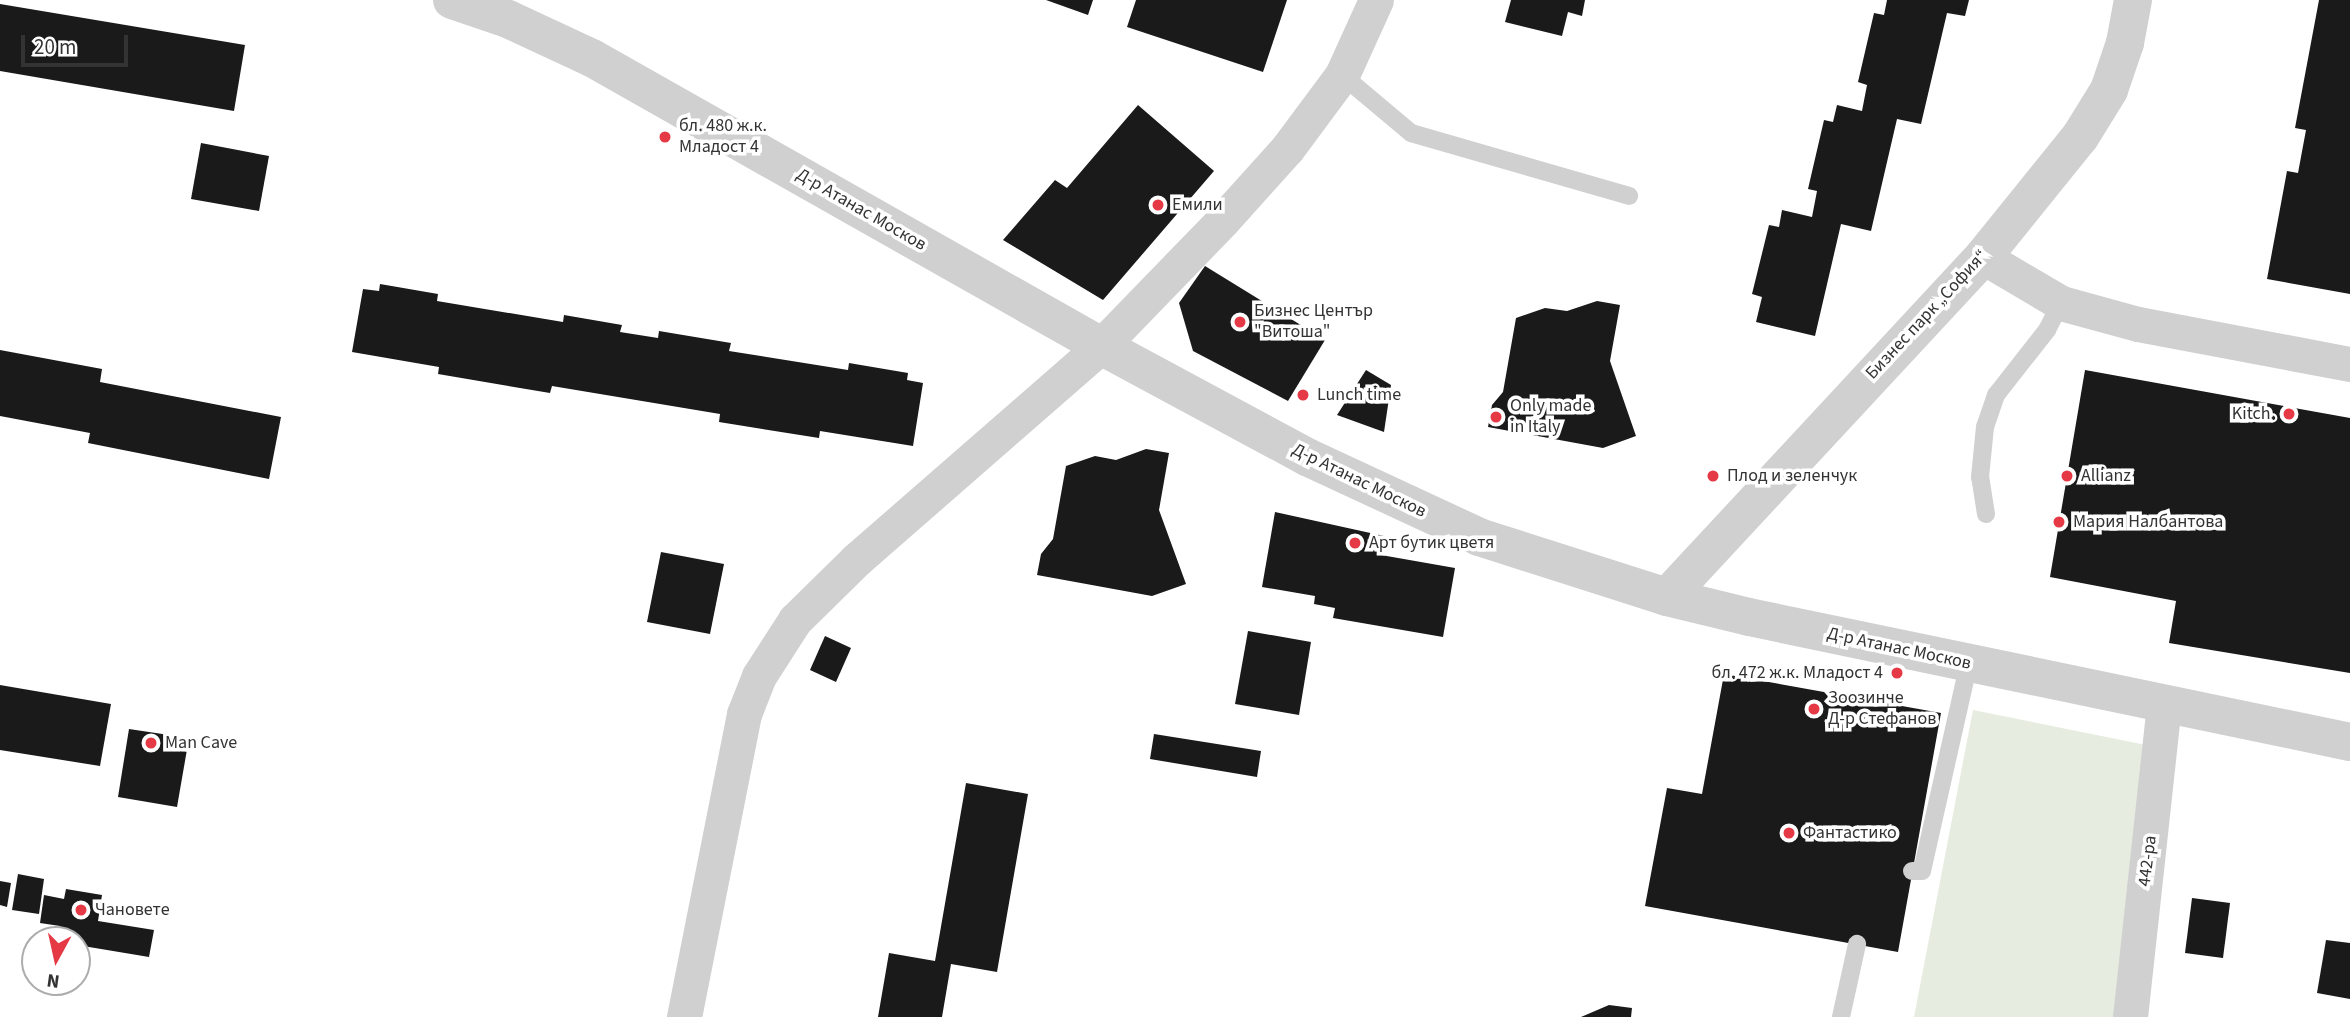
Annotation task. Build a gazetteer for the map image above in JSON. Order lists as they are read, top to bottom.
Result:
{
  "streets": {
    "street": ["Д-р Атанас Москов", "Бизнес парк „София“", "442-ра"]
  },
  "crossings": [
    ["Д-р Атанас Москов", "Бизнес парк „София“"],
    ["Д-р Атанас Москов", "442-ра"]
  ],
  "places": [
    "бл. 480 ж.к. Младост 4",
    "Емили",
    "Бизнес Център \"Витоша\"",
    "Lunch time",
    "Kitch.",
    "Only made in Italy",
    "Плод и зеленчук",
    "Allianz",
    "Мария Налбантова",
    "Арт бутик цветя",
    "бл. 472 ж.к. Младост 4",
    "Зоозинче Д-р Стефанов",
    "Man Cave",
    "Фантастико",
    "Чановете"
  ],
  "scale_bar": "20 m",
  "north": "bottom"
}
